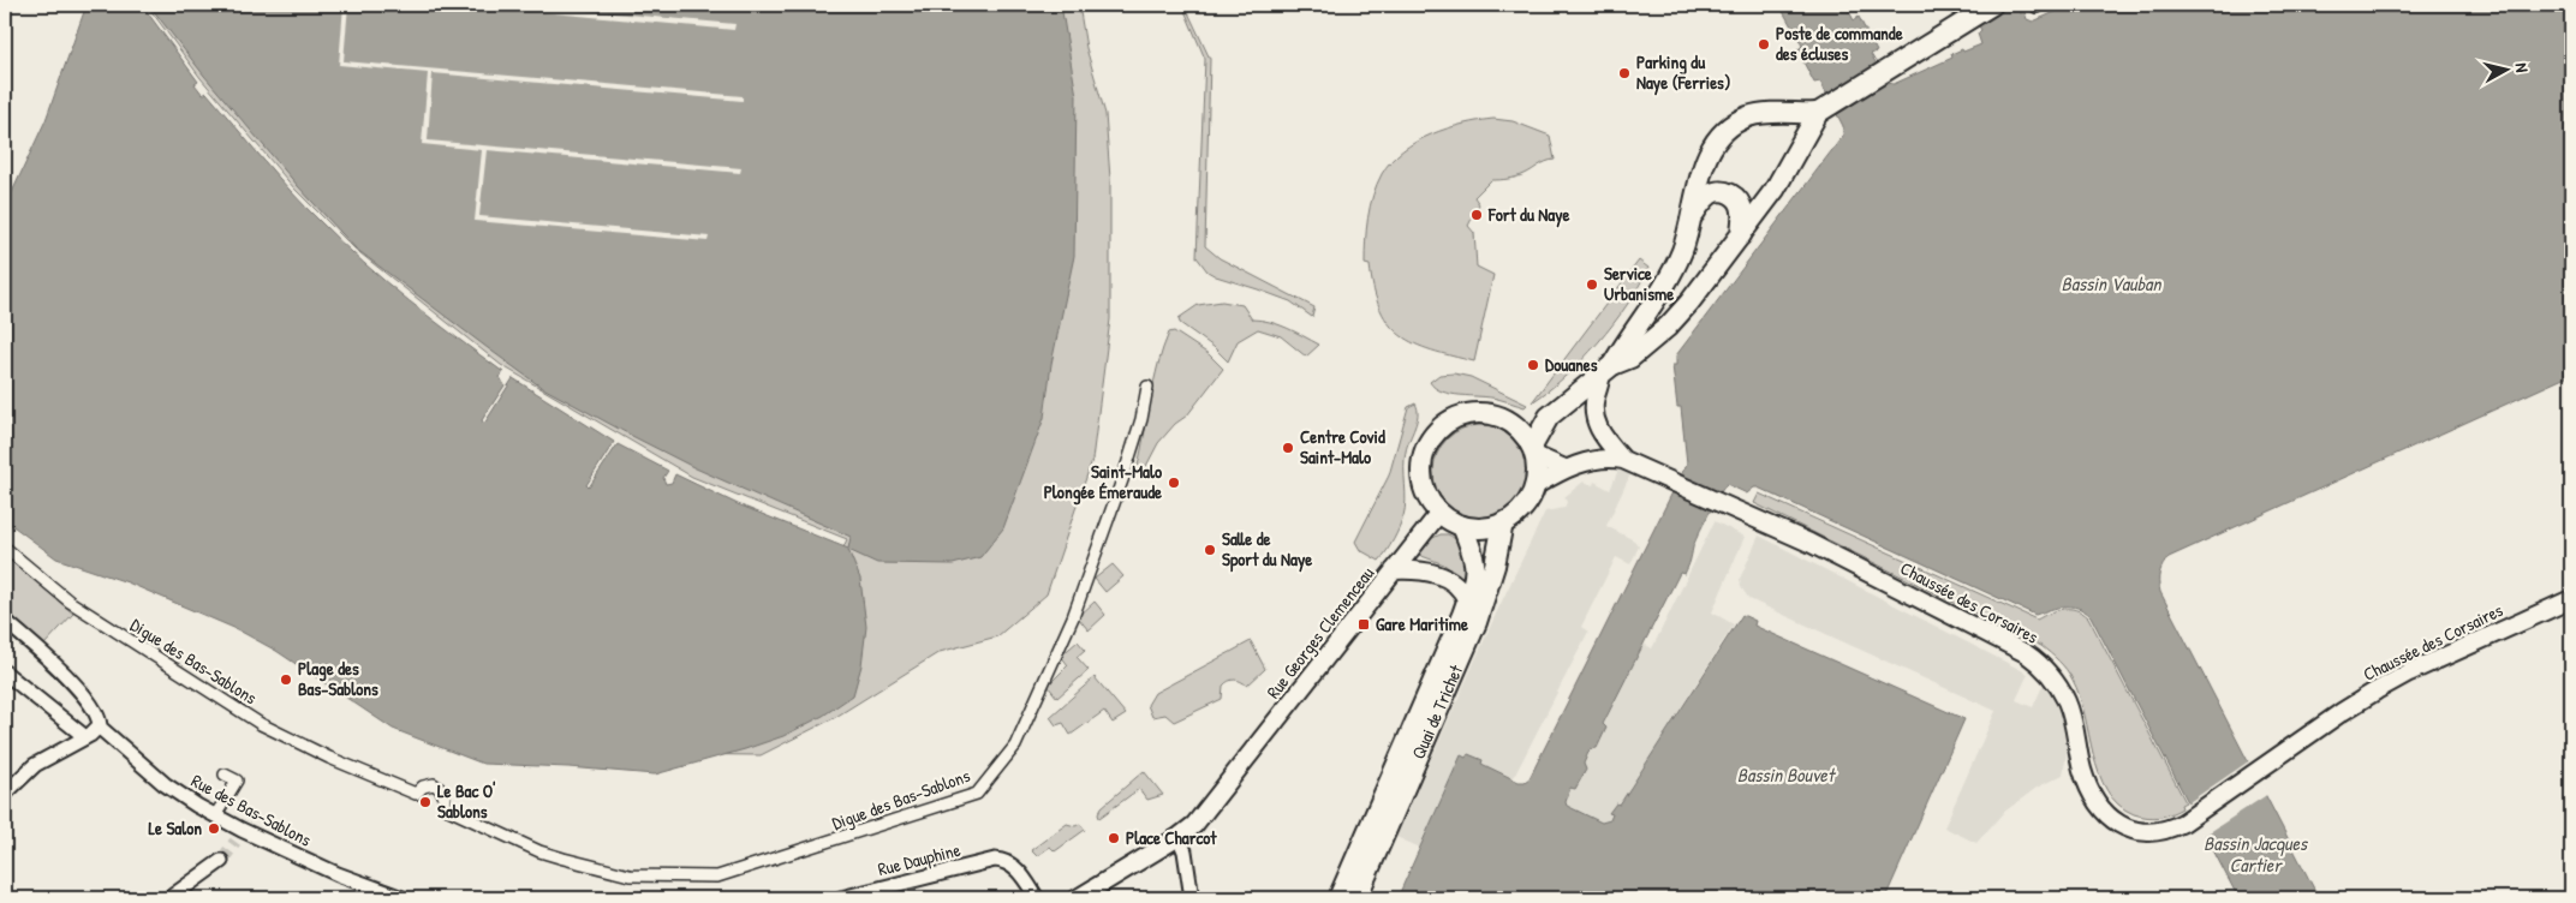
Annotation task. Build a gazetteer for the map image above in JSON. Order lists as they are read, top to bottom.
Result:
{
  "streets": {
    "main road": ["Quai de Trichet"],
    "street": [
      "Chaussée des Corsaires",
      "Rue Georges Clemenceau",
      "Digue des Bas-Sablons",
      "Rue des Bas-Sablons",
      "Rue Dauphine"
    ]
  },
  "crossings": [
    ["Chaussée des Corsaires", "Rue Georges Clemenceau"],
    ["Chaussée des Corsaires", "Quai de Trichet"],
    ["Rue Georges Clemenceau", "Quai de Trichet"]
  ],
  "water": ["Bassin Vauban", "Bassin Bouvet", "Bassin Jacques Cartier"],
  "places": {
    "other": [
      "Poste de commande des écluses",
      "Parking du Naye (Ferries)",
      "Fort du Naye",
      "Service Urbanisme",
      "Douanes",
      "Centre Covid Saint-Malo",
      "Saint-Malo Plongée Émeraude",
      "Salle de Sport du Naye",
      "Plage des Bas-Sablons",
      "Le Bac O' Sablons",
      "Le Salon",
      "Place Charcot"
    ],
    "transit": ["Gare Maritime"]
  },
  "north": "right"
}
